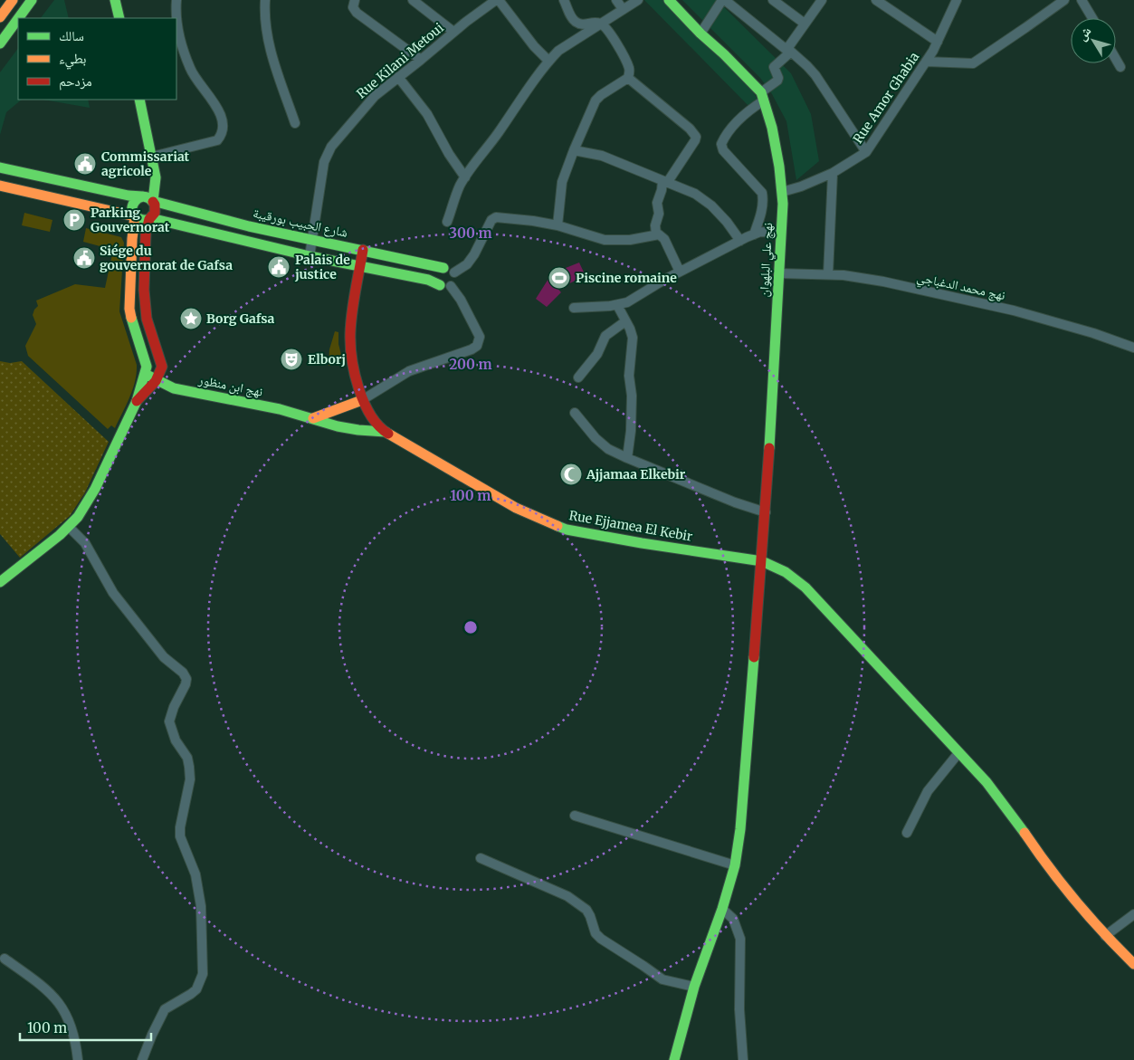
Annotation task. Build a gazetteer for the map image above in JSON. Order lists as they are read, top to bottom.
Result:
{
  "streets": {
    "street": [
      "Rue Kilani Metoui",
      "Rue Amor Ghabia",
      "شارع الحبيب بورقيبة",
      "نهج علي البلهوان",
      "نهج محمد الدغباجي",
      "نهج ابن منظور",
      "Rue Ejjamea El Kebir"
    ]
  },
  "crossings": [
    ["Rue Kilani Metoui", "شارع الحبيب بورقيبة"],
    ["Rue Amor Ghabia", "نهج علي البلهوان"],
    ["شارع الحبيب بورقيبة", "Rue Ejjamea El Kebir"],
    ["نهج علي البلهوان", "نهج محمد الدغباجي"],
    ["نهج علي البلهوان", "Rue Ejjamea El Kebir"],
    ["نهج ابن منظور", "Rue Ejjamea El Kebir"]
  ],
  "places": {
    "public building": ["Commissariat agricole", "Siége du gouvernorat de Gafsa", "Palais de justice"],
    "parking": ["Parking Gouvernorat"],
    "sports": ["Piscine romaine"],
    "place": ["Borg Gafsa"],
    "theatre": ["Elborj"],
    "mosque": ["Ajjamaa Elkebir"]
  },
  "legend": ["سالك", "بطيء", "مزدحم"],
  "scale_bar": "100 m",
  "north": "top left",
  "rings": ["300 m", "200 m", "100 m"]
}
